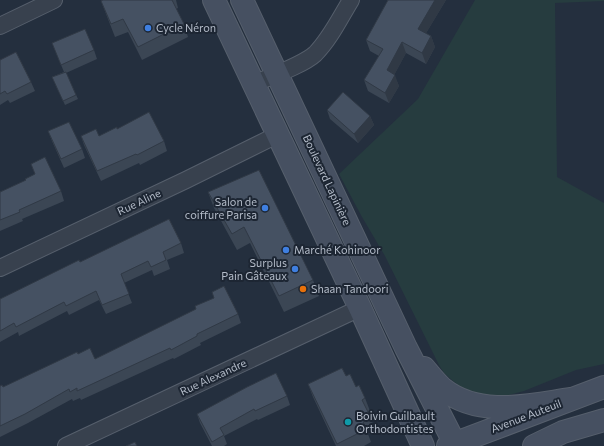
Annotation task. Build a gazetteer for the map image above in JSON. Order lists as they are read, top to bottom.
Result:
{
  "streets": {
    "main road": ["Boulevard Lapinière", "Avenue Auteuil"],
    "street": ["Rue Aline", "Rue Alexandre"]
  },
  "crossings": [
    ["Boulevard Lapinière", "Avenue Auteuil"]
  ],
  "places": [
    "Cycle Néron",
    "Salon de coiffure Parisa",
    "Marché Kohinoor",
    "Surplus Pain Gâteaux",
    "Shaan Tandoori",
    "Boivin Guilbault Orthodontistes"
  ]
}
